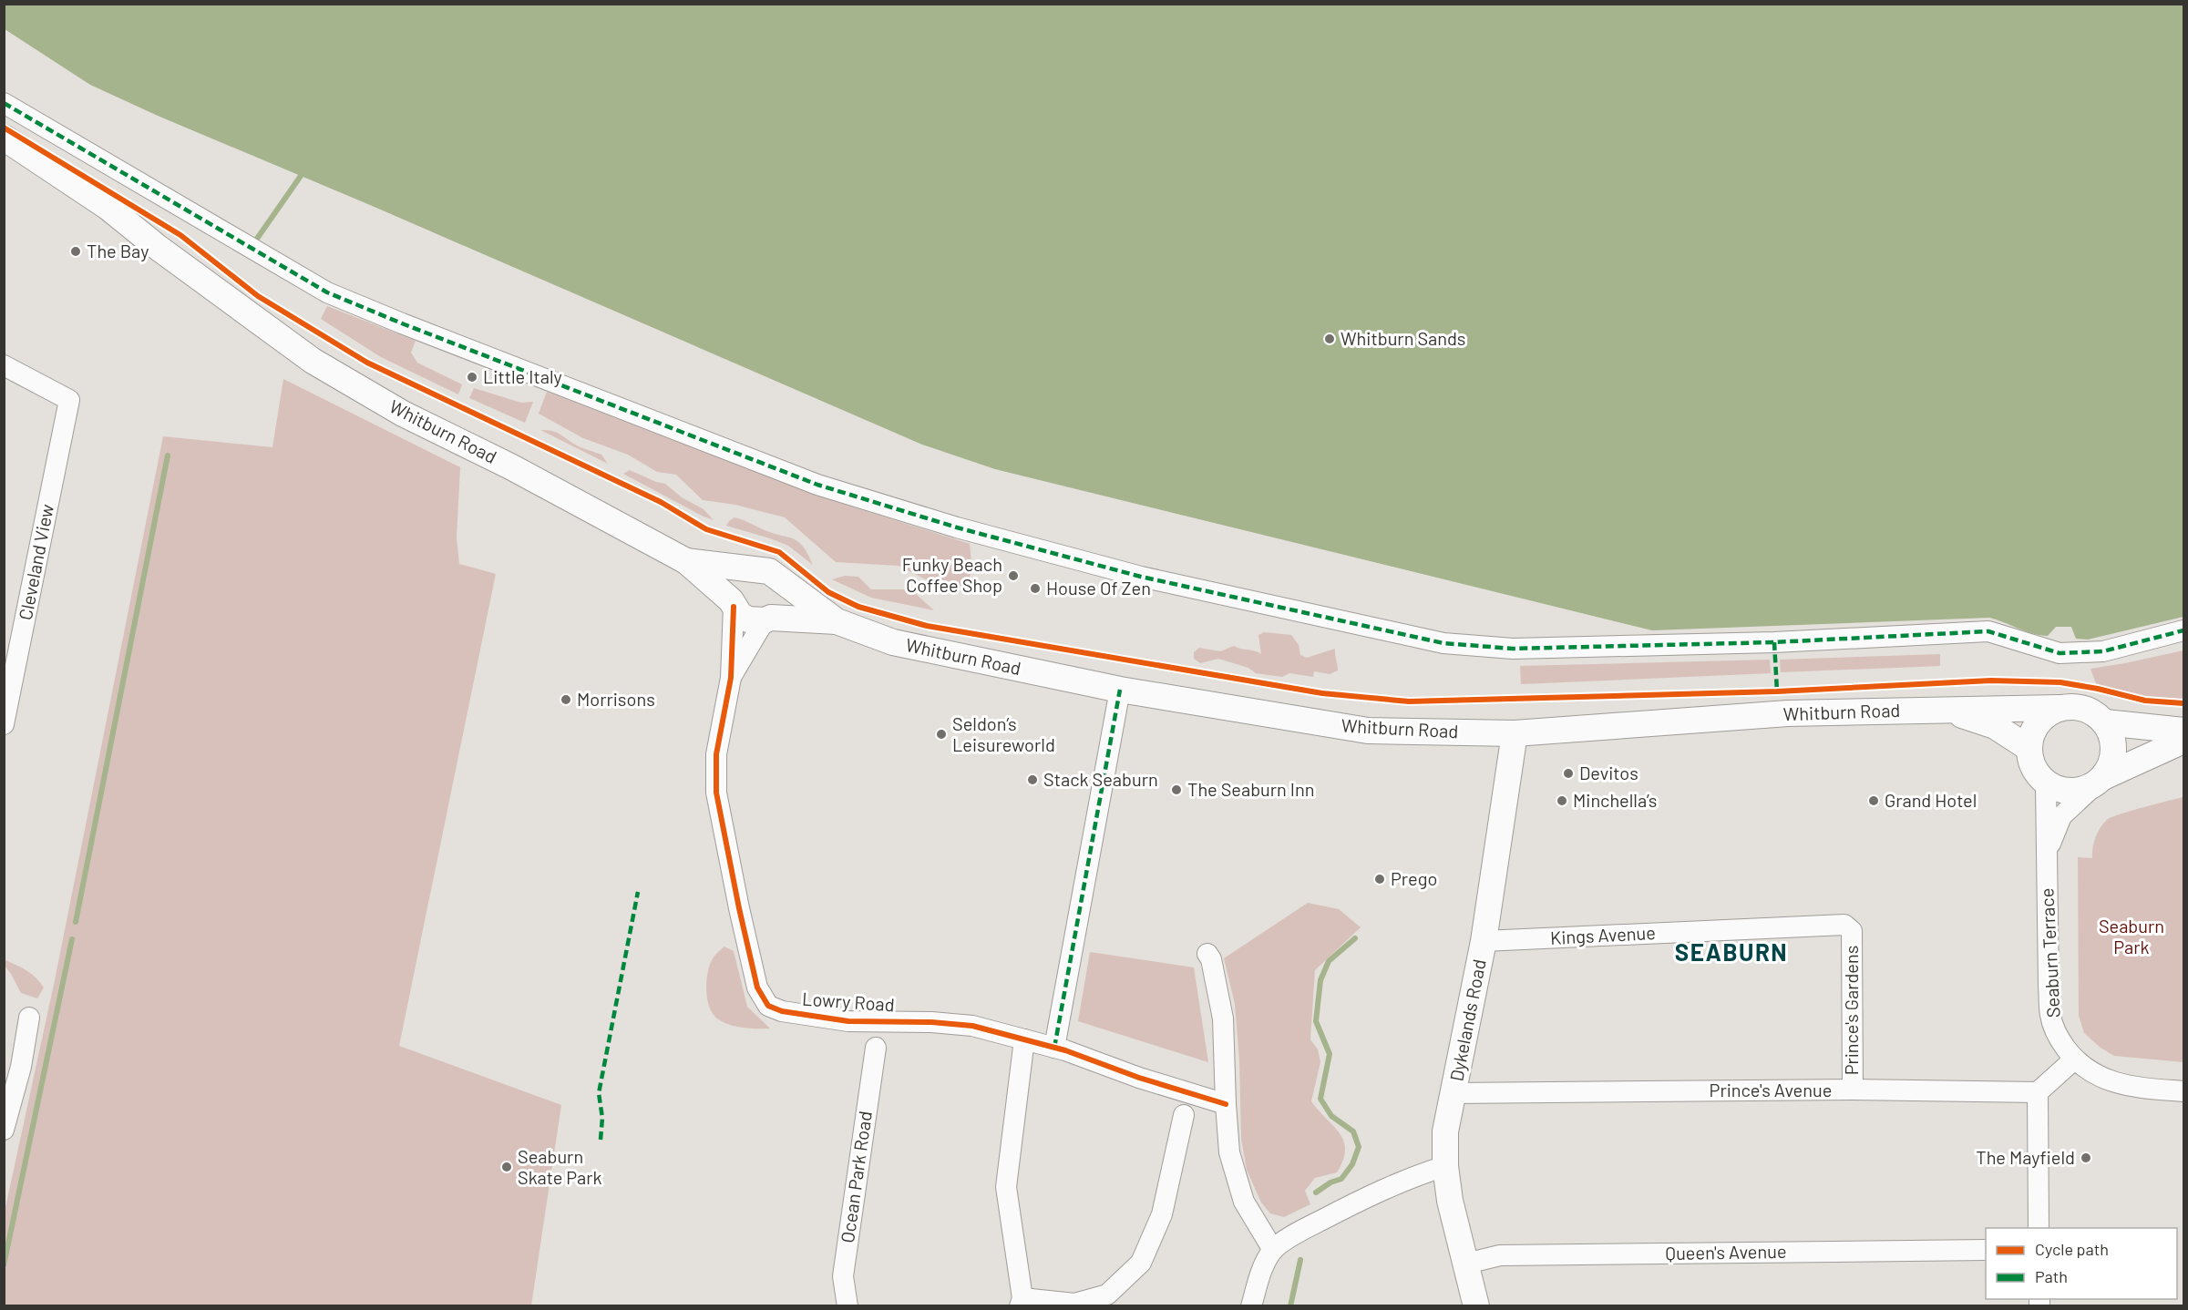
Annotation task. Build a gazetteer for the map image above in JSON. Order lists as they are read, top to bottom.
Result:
{
  "streets": {
    "main road": ["Whitburn Road", "Dykelands Road"],
    "street": [
      "Cleveland View",
      "Kings Avenue",
      "Seaburn Terrace",
      "Lowry Road",
      "Prince's Gardens",
      "Prince's Avenue",
      "Ocean Park Road",
      "Queen's Avenue"
    ]
  },
  "crossings": [
    ["Whitburn Road", "Seaburn Terrace"],
    ["Whitburn Road", "Dykelands Road"],
    ["Kings Avenue", "Prince's Gardens"],
    ["Kings Avenue", "Dykelands Road"],
    ["Prince's Gardens", "Prince's Avenue"],
    ["Dykelands Road", "Prince's Avenue"],
    ["Dykelands Road", "Queen's Avenue"]
  ],
  "districts": ["SEABURN"],
  "parks": ["Seaburn Park"],
  "places": [
    "The Bay",
    "Whitburn Sands",
    "Little Italy",
    "Funky Beach Coffee Shop",
    "House Of Zen",
    "Morrisons",
    "Seldon’s Leisureworld",
    "Devitos",
    "Stack Seaburn",
    "The Seaburn Inn",
    "Minchella’s",
    "Grand Hotel",
    "Prego",
    "The Mayfield",
    "Seaburn Skate Park"
  ],
  "legend": ["Cycle path", "Path"]
}
